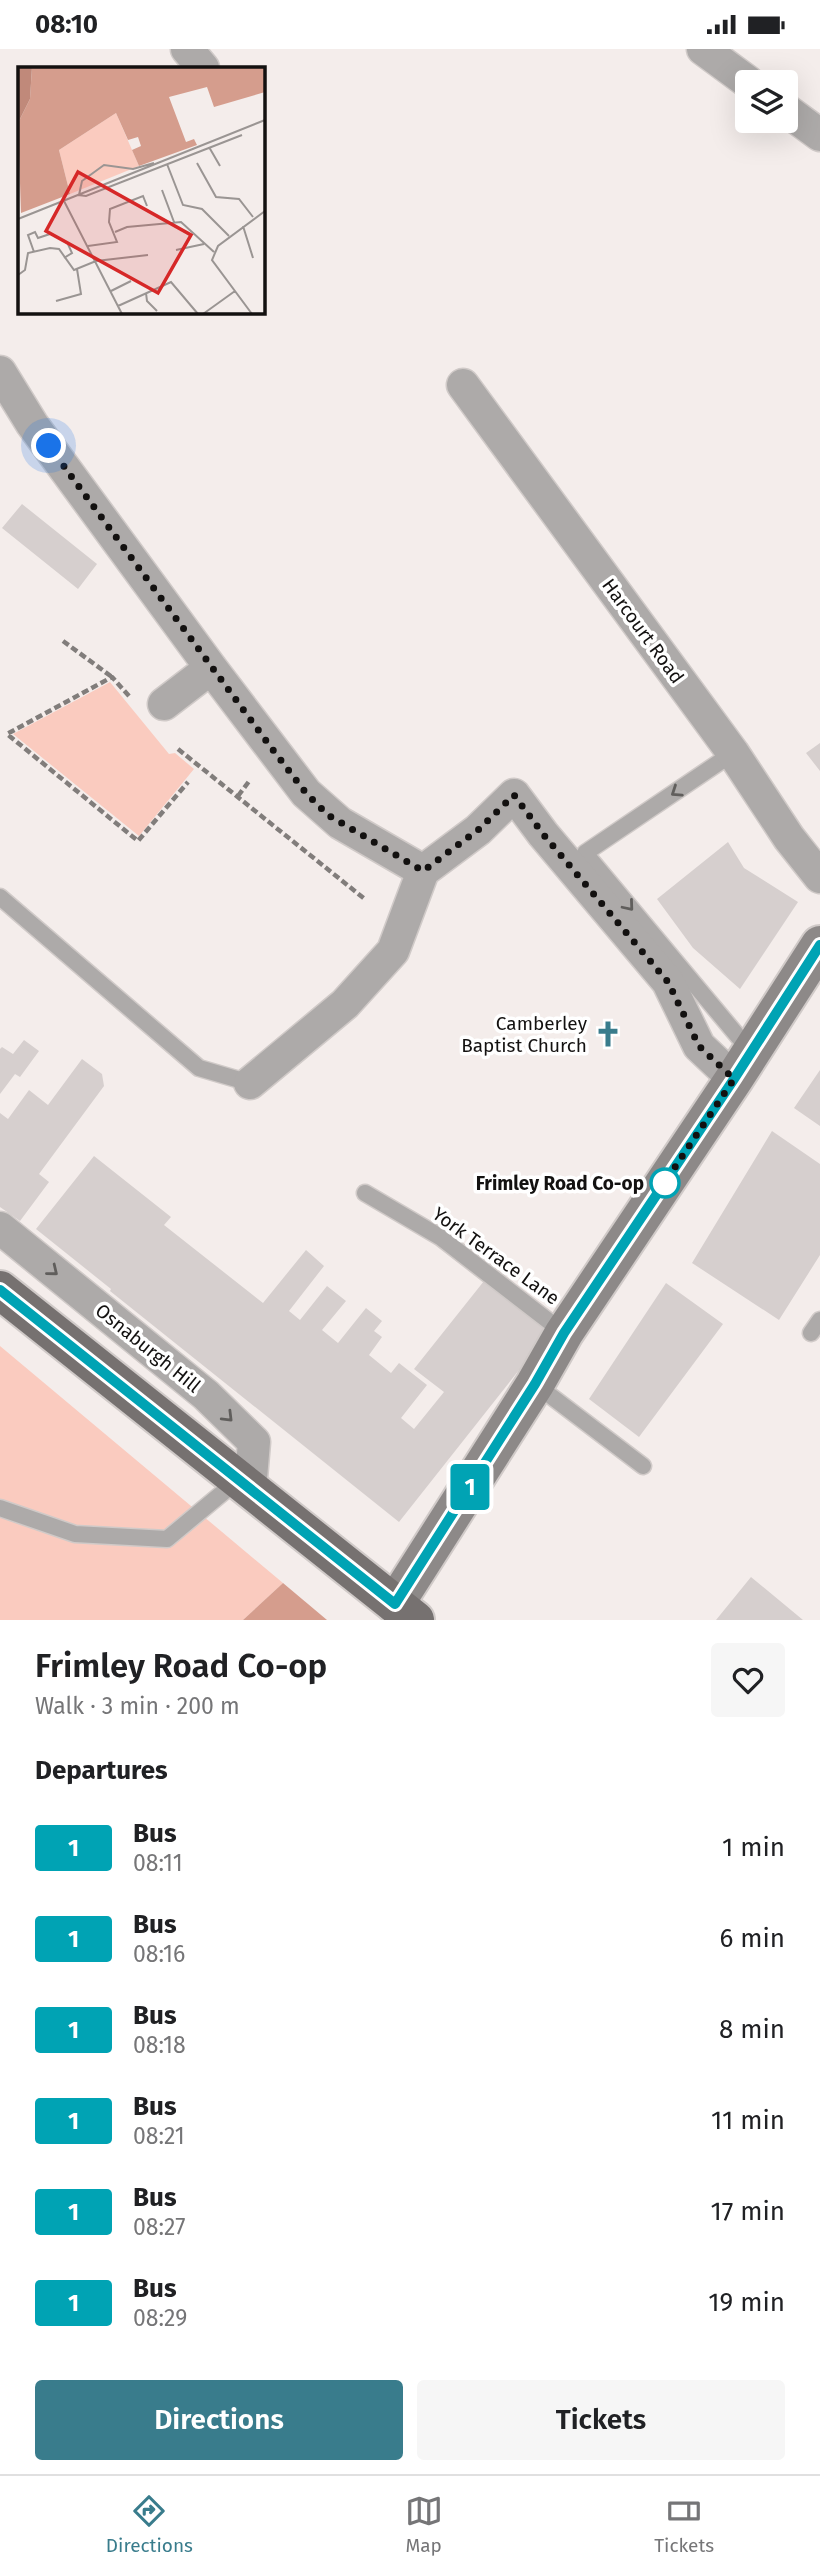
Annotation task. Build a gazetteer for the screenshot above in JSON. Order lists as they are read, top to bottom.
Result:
{
  "streets": {
    "street": ["Harcourt Road", "Osnaburgh Hill"],
    "lane": ["York Terrace Lane"]
  },
  "one_way": ["Osnaburgh Hill"],
  "places": {
    "church": ["Camberley Baptist Church"],
    "other": ["Frimley Road Co-op"]
  },
  "lines": ["bus line 1"],
  "page": {
    "status": "08:10",
    "on_map": "1",
    "heading": [
      ["Frimley Road Co-op", "Walk · 3 min · 200 m"],
      "Departures"
    ],
    "list": [
      {
        "mark": "1",
        "name": "Bus",
        "note": "08:11",
        "value": "1 min"
      },
      {
        "mark": "1",
        "name": "Bus",
        "note": "08:16",
        "value": "6 min"
      },
      {
        "mark": "1",
        "name": "Bus",
        "note": "08:18",
        "value": "8 min"
      },
      {
        "mark": "1",
        "name": "Bus",
        "note": "08:21",
        "value": "11 min"
      },
      {
        "mark": "1",
        "name": "Bus",
        "note": "08:27",
        "value": "17 min"
      },
      {
        "mark": "1",
        "name": "Bus",
        "note": "08:29",
        "value": "19 min"
      }
    ],
    "buttons": ["Directions", "Tickets"],
    "tabs": ["Directions", "Map", "Tickets"]
  }
}
